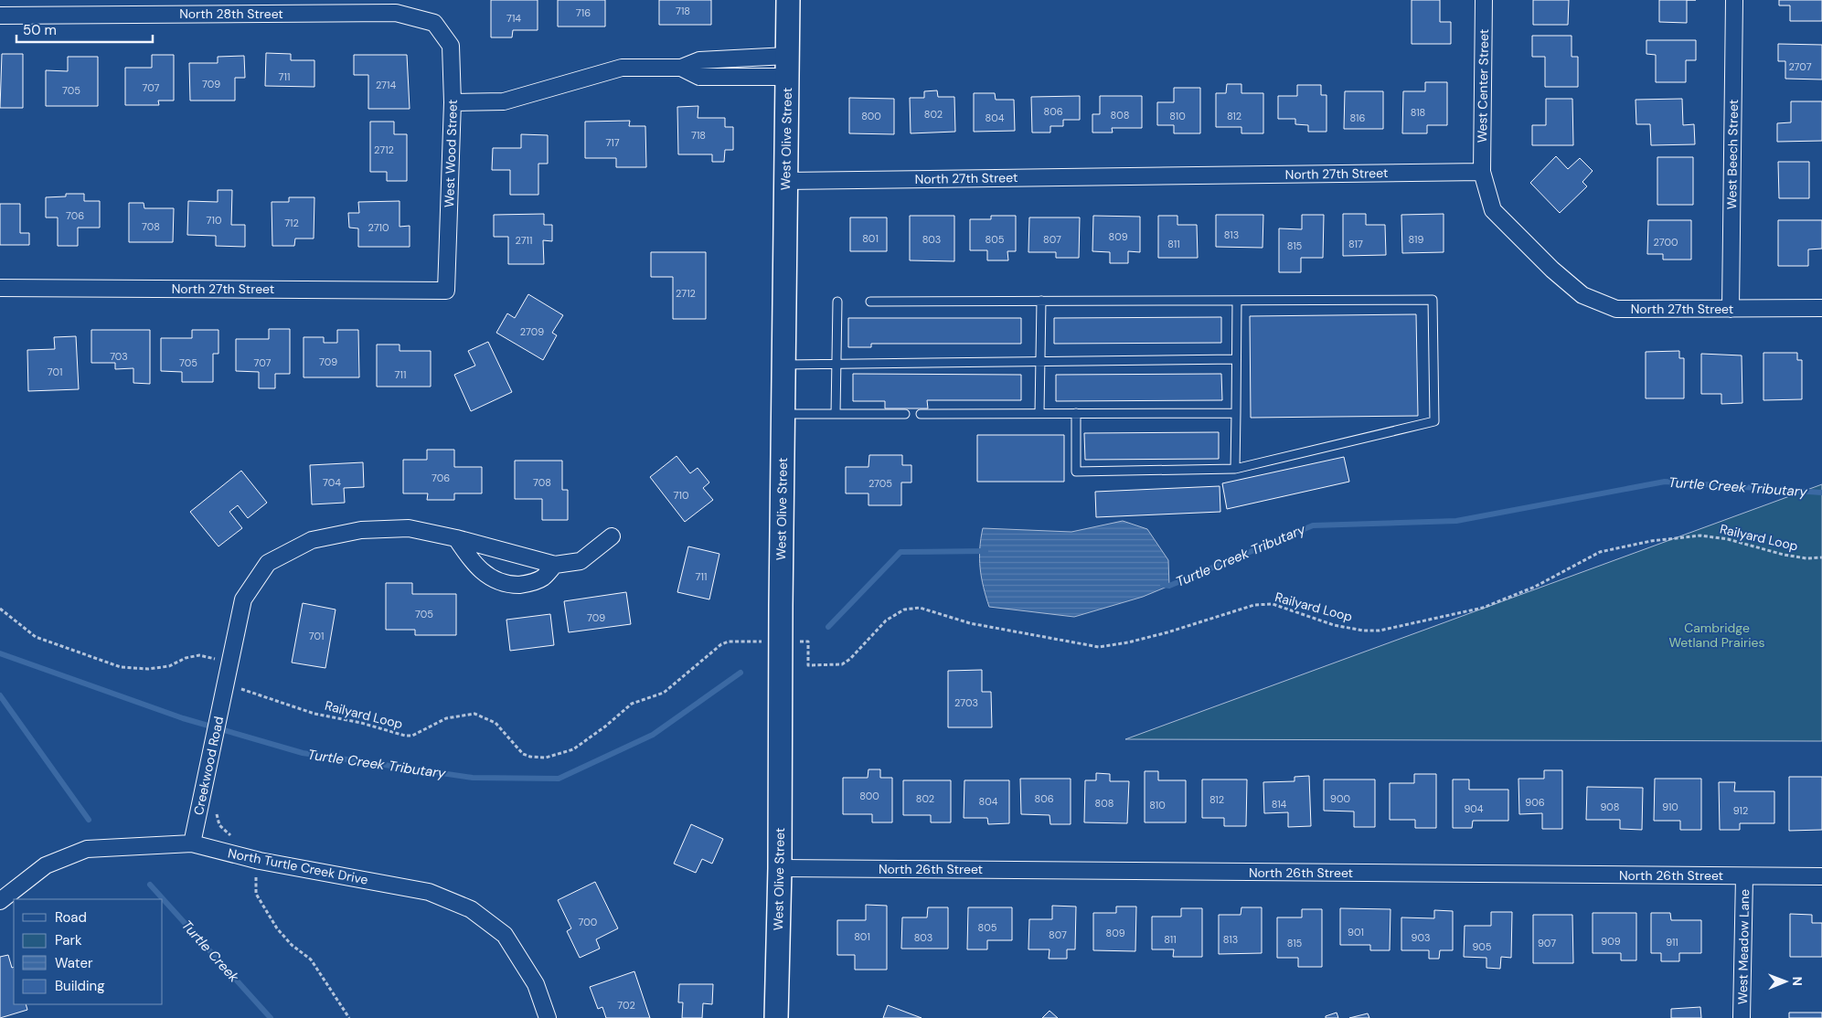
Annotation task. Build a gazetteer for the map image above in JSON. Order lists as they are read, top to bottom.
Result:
{
  "streets": {
    "main road": ["West Olive Street"],
    "street": [
      "North 28th Street",
      "West Center Street",
      "West Wood Street",
      "West Beech Street",
      "North 27th Street",
      "Creekwood Road",
      "North Turtle Creek Drive",
      "North 26th Street",
      "West Meadow Lane"
    ],
    "path": ["Railyard Loop"]
  },
  "crossings": [
    ["North 28th Street", "West Wood Street"],
    ["West Center Street", "North 27th Street"],
    ["West Olive Street", "North 27th Street"],
    ["West Olive Street", "North 26th Street"],
    ["West Wood Street", "North 27th Street"],
    ["West Beech Street", "North 27th Street"],
    ["Railyard Loop", "Creekwood Road"],
    ["Creekwood Road", "North Turtle Creek Drive"],
    ["North 26th Street", "West Meadow Lane"]
  ],
  "water": ["Turtle Creek Tributary", "Turtle Creek"],
  "parks": ["Cambridge Wetland Prairies"],
  "house_numbers": [
    "718",
    "716",
    "714",
    "2707",
    "711",
    "709",
    "2714",
    "707",
    "705",
    "806",
    "818",
    "802",
    "808",
    "800",
    "810",
    "812",
    "804",
    "816",
    "718",
    "717",
    "2712",
    "706",
    "710",
    "712",
    "708",
    "2710",
    "813",
    "809",
    "801",
    "803",
    "805",
    "807",
    "819",
    "2711",
    "2700",
    "811",
    "817",
    "815",
    "2712",
    "2709",
    "703",
    "709",
    "705",
    "707",
    "701",
    "711",
    "706",
    "704",
    "708",
    "2705",
    "710",
    "711",
    "705",
    "709",
    "701",
    "2703",
    "800",
    "802",
    "806",
    "900",
    "812",
    "804",
    "906",
    "808",
    "814",
    "810",
    "908",
    "910",
    "904",
    "912",
    "700",
    "805",
    "901",
    "809",
    "807",
    "801",
    "803",
    "903",
    "811",
    "813",
    "909",
    "911",
    "815",
    "907",
    "905",
    "702"
  ],
  "legend": [
    "Road",
    "Park",
    "Water",
    "Building"
  ],
  "scale_bar": "50 m",
  "north": "right"
}
